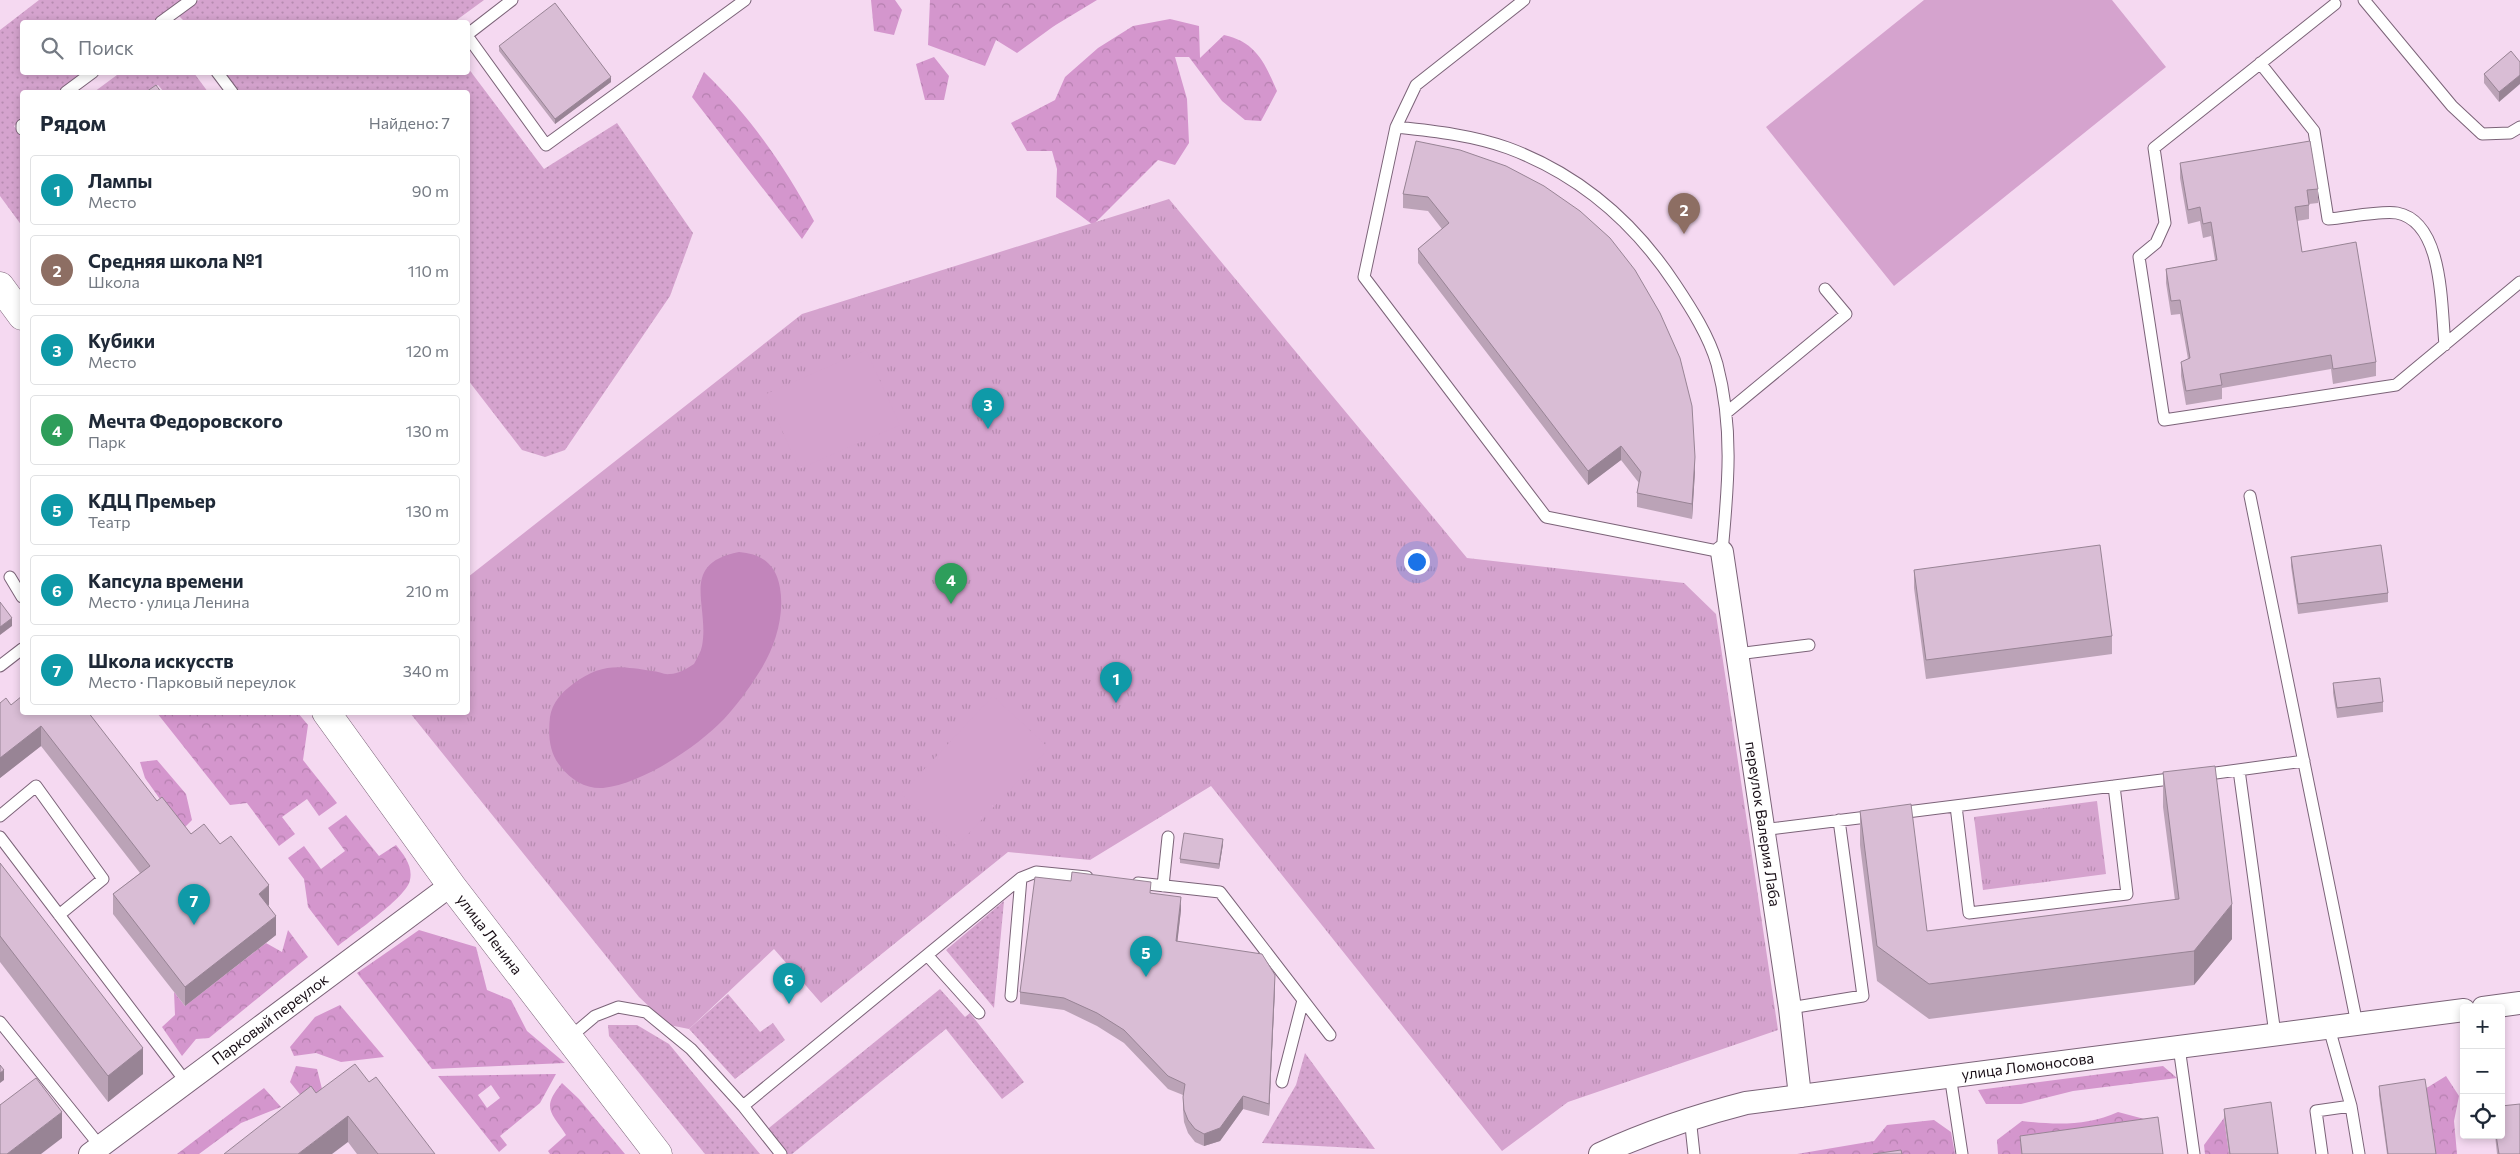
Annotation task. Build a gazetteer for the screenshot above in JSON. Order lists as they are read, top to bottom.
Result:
{
  "streets": {
    "street": [
      "переулок Валерия Лаба",
      "улица Ленина",
      "Парковый переулок",
      "улица Ломоносова"
    ]
  },
  "crossings": [
    ["переулок Валерия Лаба", "улица Ломоносова"],
    ["улица Ленина", "Парковый переулок"]
  ],
  "page": {
    "search": "Поиск",
    "heading": ["Рядом", "Найдено: 7"],
    "list": [
      {
        "mark": "1",
        "name": "Лампы",
        "note": "Место",
        "value": "90 m"
      },
      {
        "mark": "2",
        "name": "Средняя школа №1",
        "note": "Школа",
        "value": "110 m"
      },
      {
        "mark": "3",
        "name": "Кубики",
        "note": "Место",
        "value": "120 m"
      },
      {
        "mark": "4",
        "name": "Мечта Федоровского",
        "note": "Парк",
        "value": "130 m"
      },
      {
        "mark": "5",
        "name": "КДЦ Премьер",
        "note": "Театр",
        "value": "130 m"
      },
      {
        "mark": "6",
        "name": "Капсула времени",
        "note": "Место · улица Ленина",
        "value": "210 m"
      },
      {
        "mark": "7",
        "name": "Школа искусств",
        "note": "Место · Парковый переулок",
        "value": "340 m"
      }
    ],
    "pins": [
      "2",
      "3",
      "4",
      "1",
      "7",
      "5",
      "6"
    ],
    "map_buttons": ["+", "−"]
  }
}
